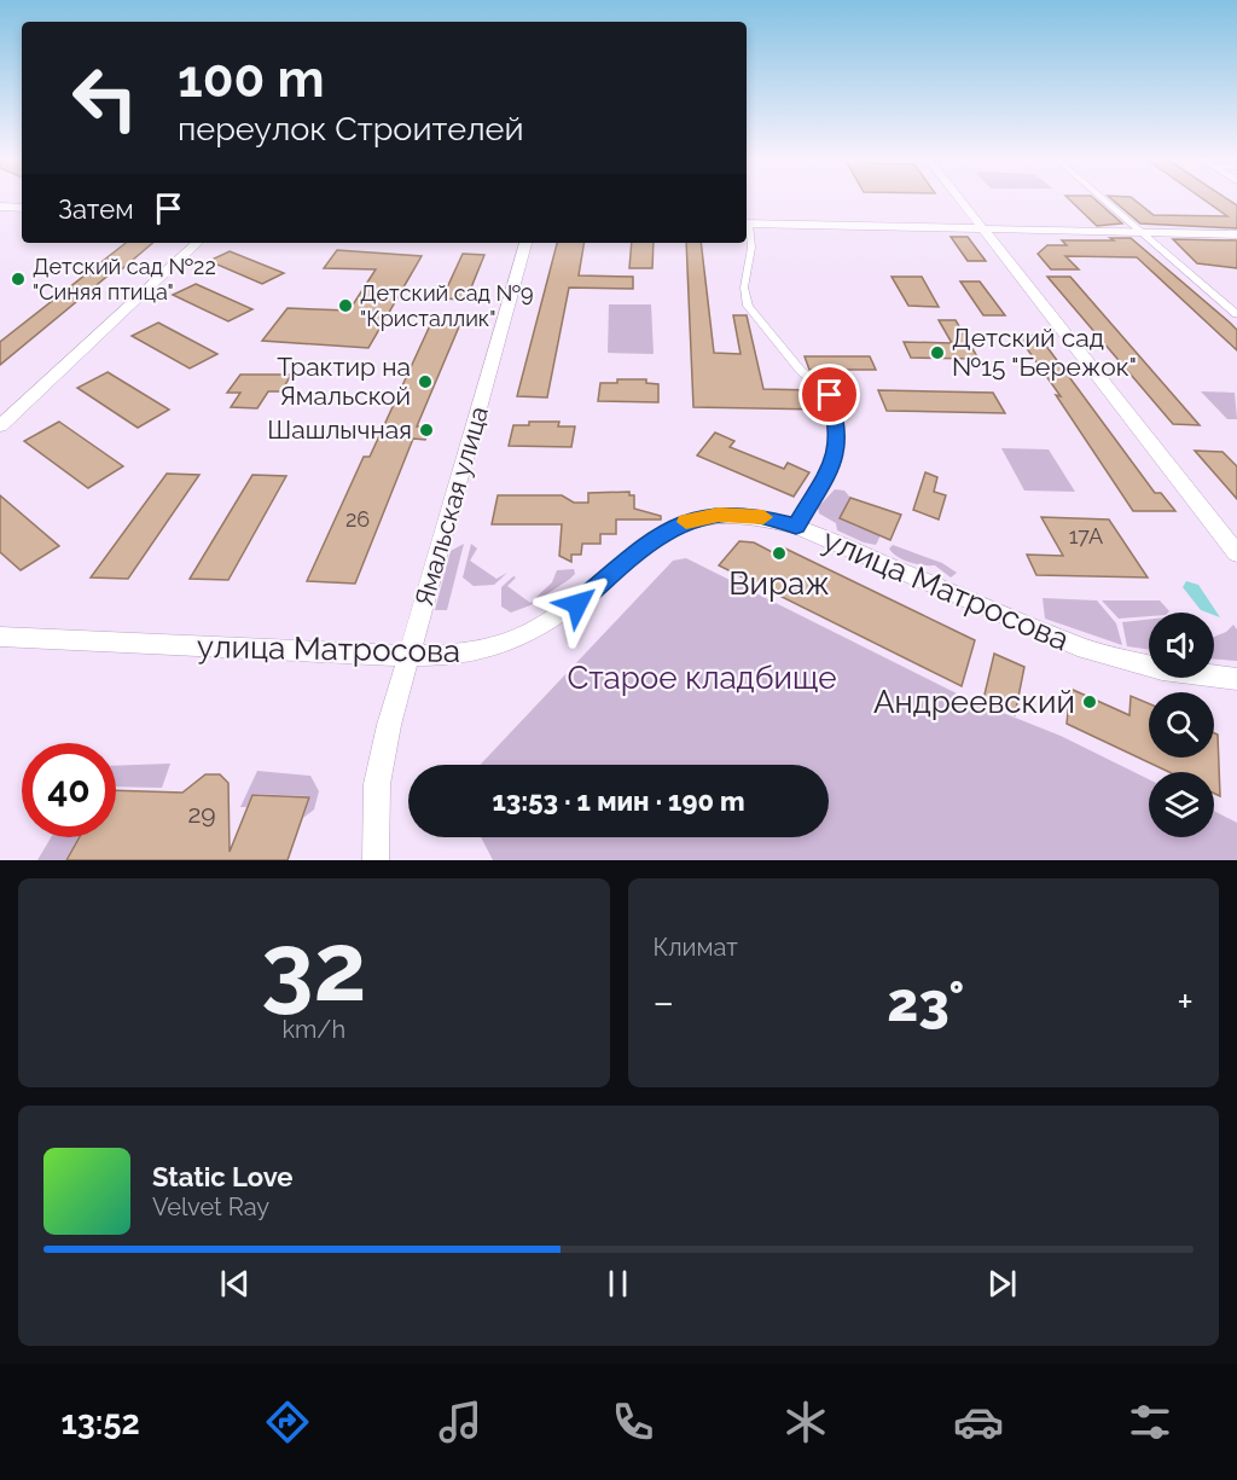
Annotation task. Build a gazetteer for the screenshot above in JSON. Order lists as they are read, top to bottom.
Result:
{
  "streets": {
    "street": ["Ямальская улица", "улица Матросова"]
  },
  "crossings": [
    ["Ямальская улица", "улица Матросова"]
  ],
  "parks": ["Старое кладбище"],
  "places": [
    "Детский сад №22 \"Синяя птица\"",
    "Детский сад №9 \"Кристаллик\"",
    "Детский сад №15 \"Бережок\"",
    "Трактир на Ямальской",
    "Шашлычная",
    "Вираж",
    "Андреевский"
  ],
  "house_numbers": ["26", "17А", "29"],
  "page": {
    "turn": ["100 m", "переулок Строителей"],
    "then": "Затем",
    "limit": "40",
    "trip": "13:53 · 1 мин · 190 m",
    "tile": [
      ["32", "km/h"],
      "Климат"
    ],
    "heat": ["−", "23°", "+"],
    "song": ["Static Love", "Velvet Ray"],
    "tabs": "13:52"
  }
}
